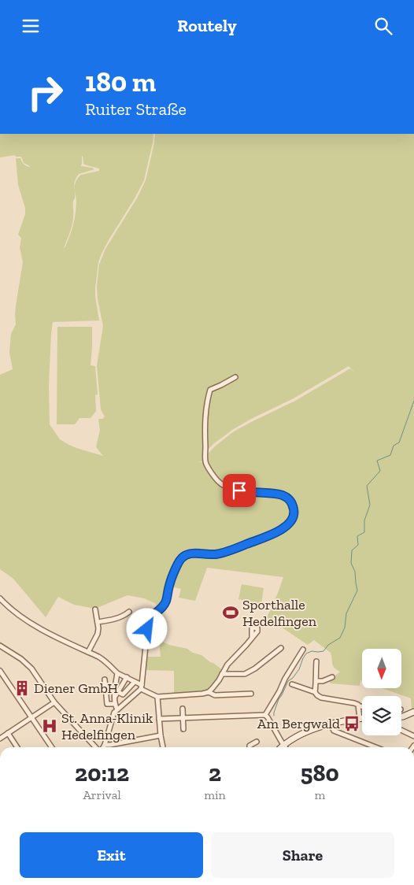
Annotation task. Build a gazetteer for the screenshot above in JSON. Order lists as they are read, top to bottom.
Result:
{
  "places": {
    "sports": ["Sporthalle Hedelfingen"],
    "building": ["Diener GmbH"],
    "bus stop": ["Am Bergwald"],
    "hospital": ["St. Anna-Klinik Hedelfingen"]
  },
  "north": "bottom",
  "page": {
    "header": "Routely",
    "turn": ["180 m", "Ruiter Straße"],
    "eta": [
      "20:12",
      "Arrival",
      "2",
      "min",
      "580",
      "m"
    ],
    "buttons": ["Exit", "Share"]
  }
}
